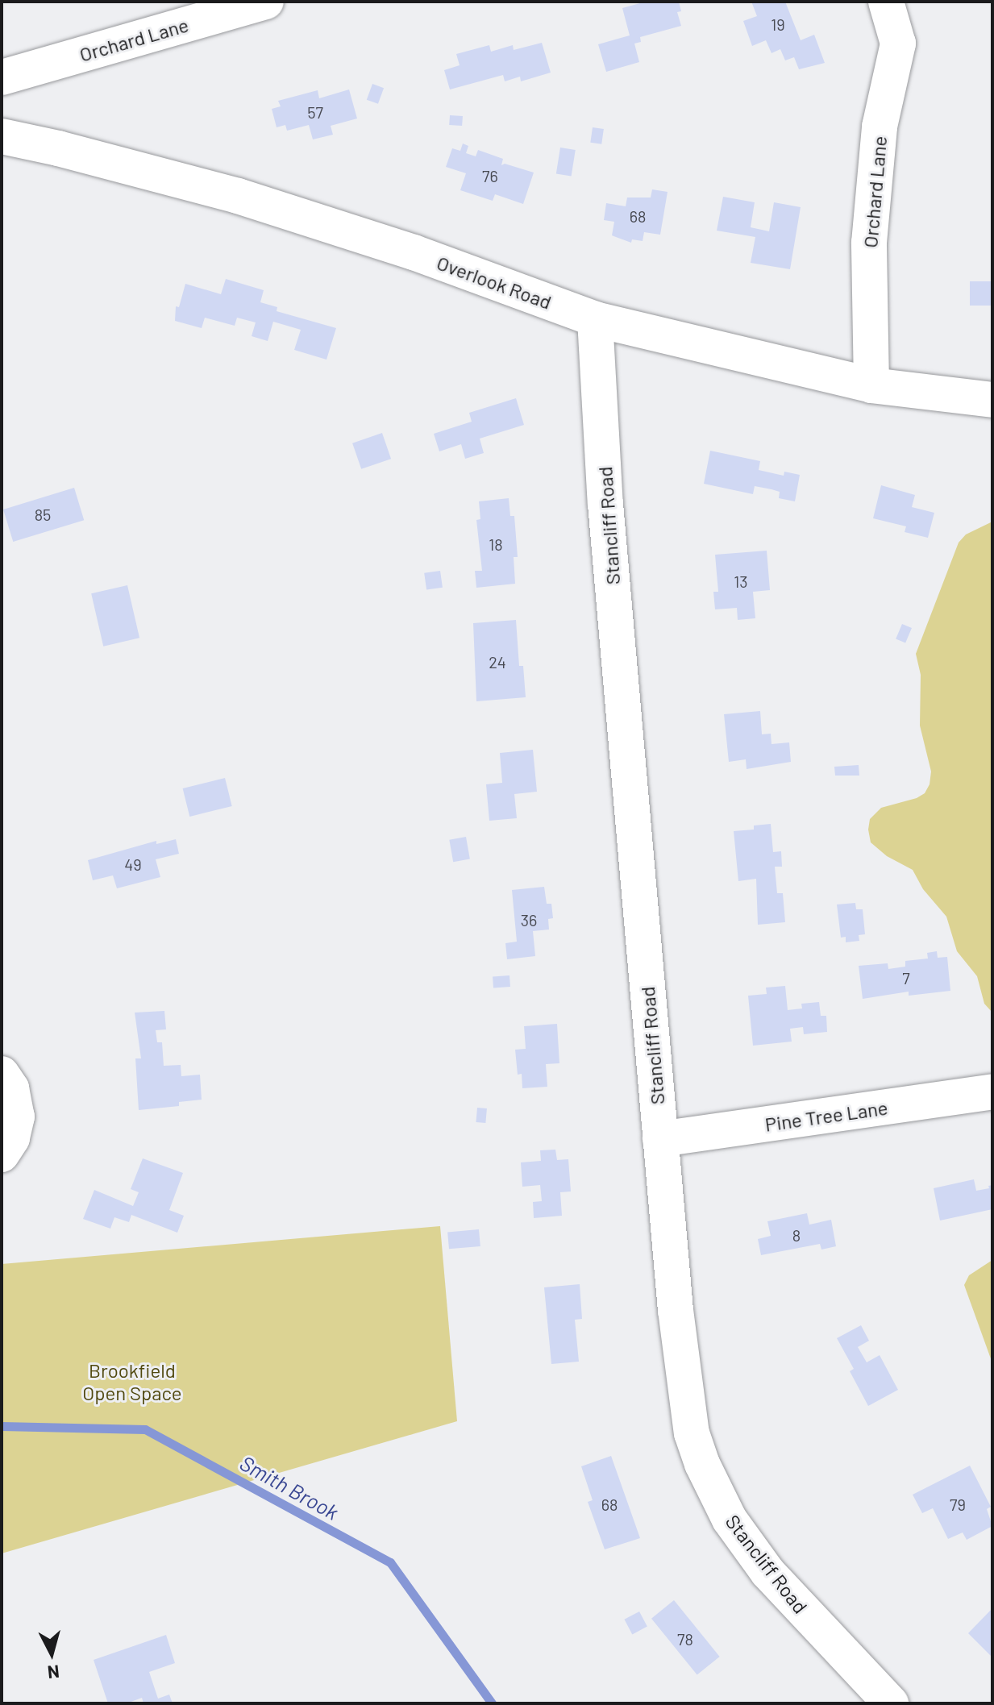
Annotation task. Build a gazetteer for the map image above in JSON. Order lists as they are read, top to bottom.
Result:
{
  "streets": {
    "street": [
      "Orchard Lane",
      "Overlook Road",
      "Stancliff Road",
      "Pine Tree Lane"
    ]
  },
  "crossings": [
    ["Orchard Lane", "Overlook Road"],
    ["Overlook Road", "Stancliff Road"],
    ["Stancliff Road", "Pine Tree Lane"]
  ],
  "water": ["Smith Brook"],
  "parks": ["Brookfield Open Space"],
  "house_numbers": [
    "19",
    "57",
    "76",
    "68",
    "85",
    "18",
    "13",
    "24",
    "49",
    "36",
    "7",
    "8",
    "68",
    "79",
    "78"
  ],
  "north": "bottom"
}
